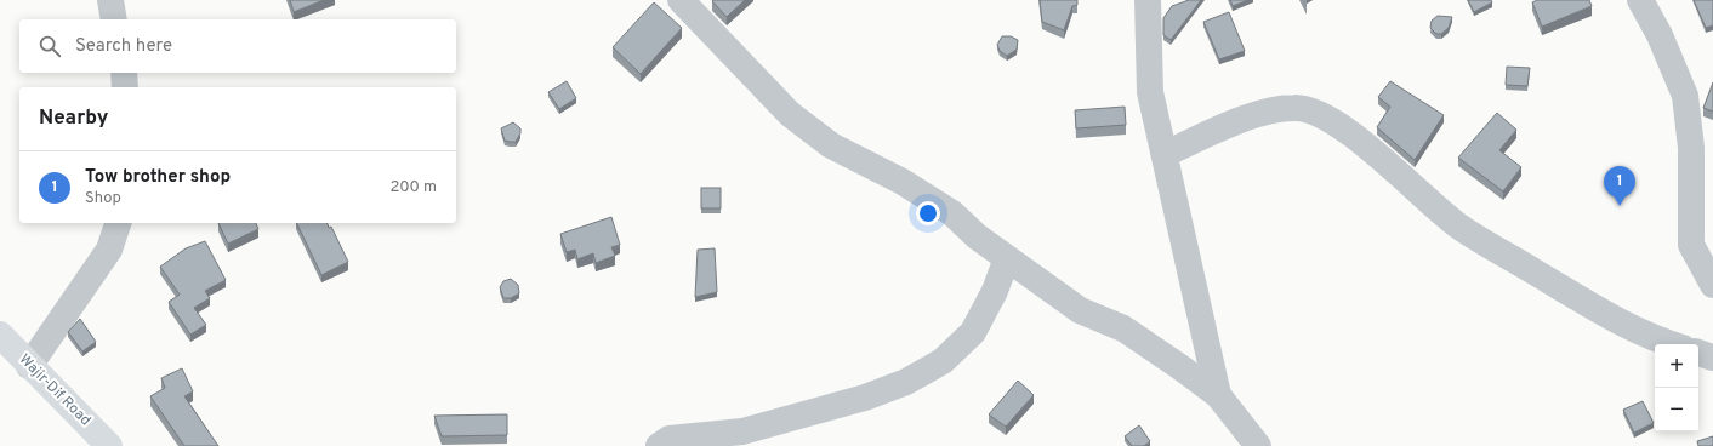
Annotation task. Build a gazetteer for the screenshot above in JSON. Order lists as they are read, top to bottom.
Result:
{
  "streets": {
    "main road": ["Wajir-Dif Road"]
  },
  "page": {
    "search": "Search here",
    "heading": "Nearby",
    "list": [
      {
        "mark": "1",
        "name": "Tow brother shop",
        "note": "Shop",
        "value": "200 m"
      }
    ],
    "pins": "1",
    "map_buttons": ["+", "−"]
  }
}
